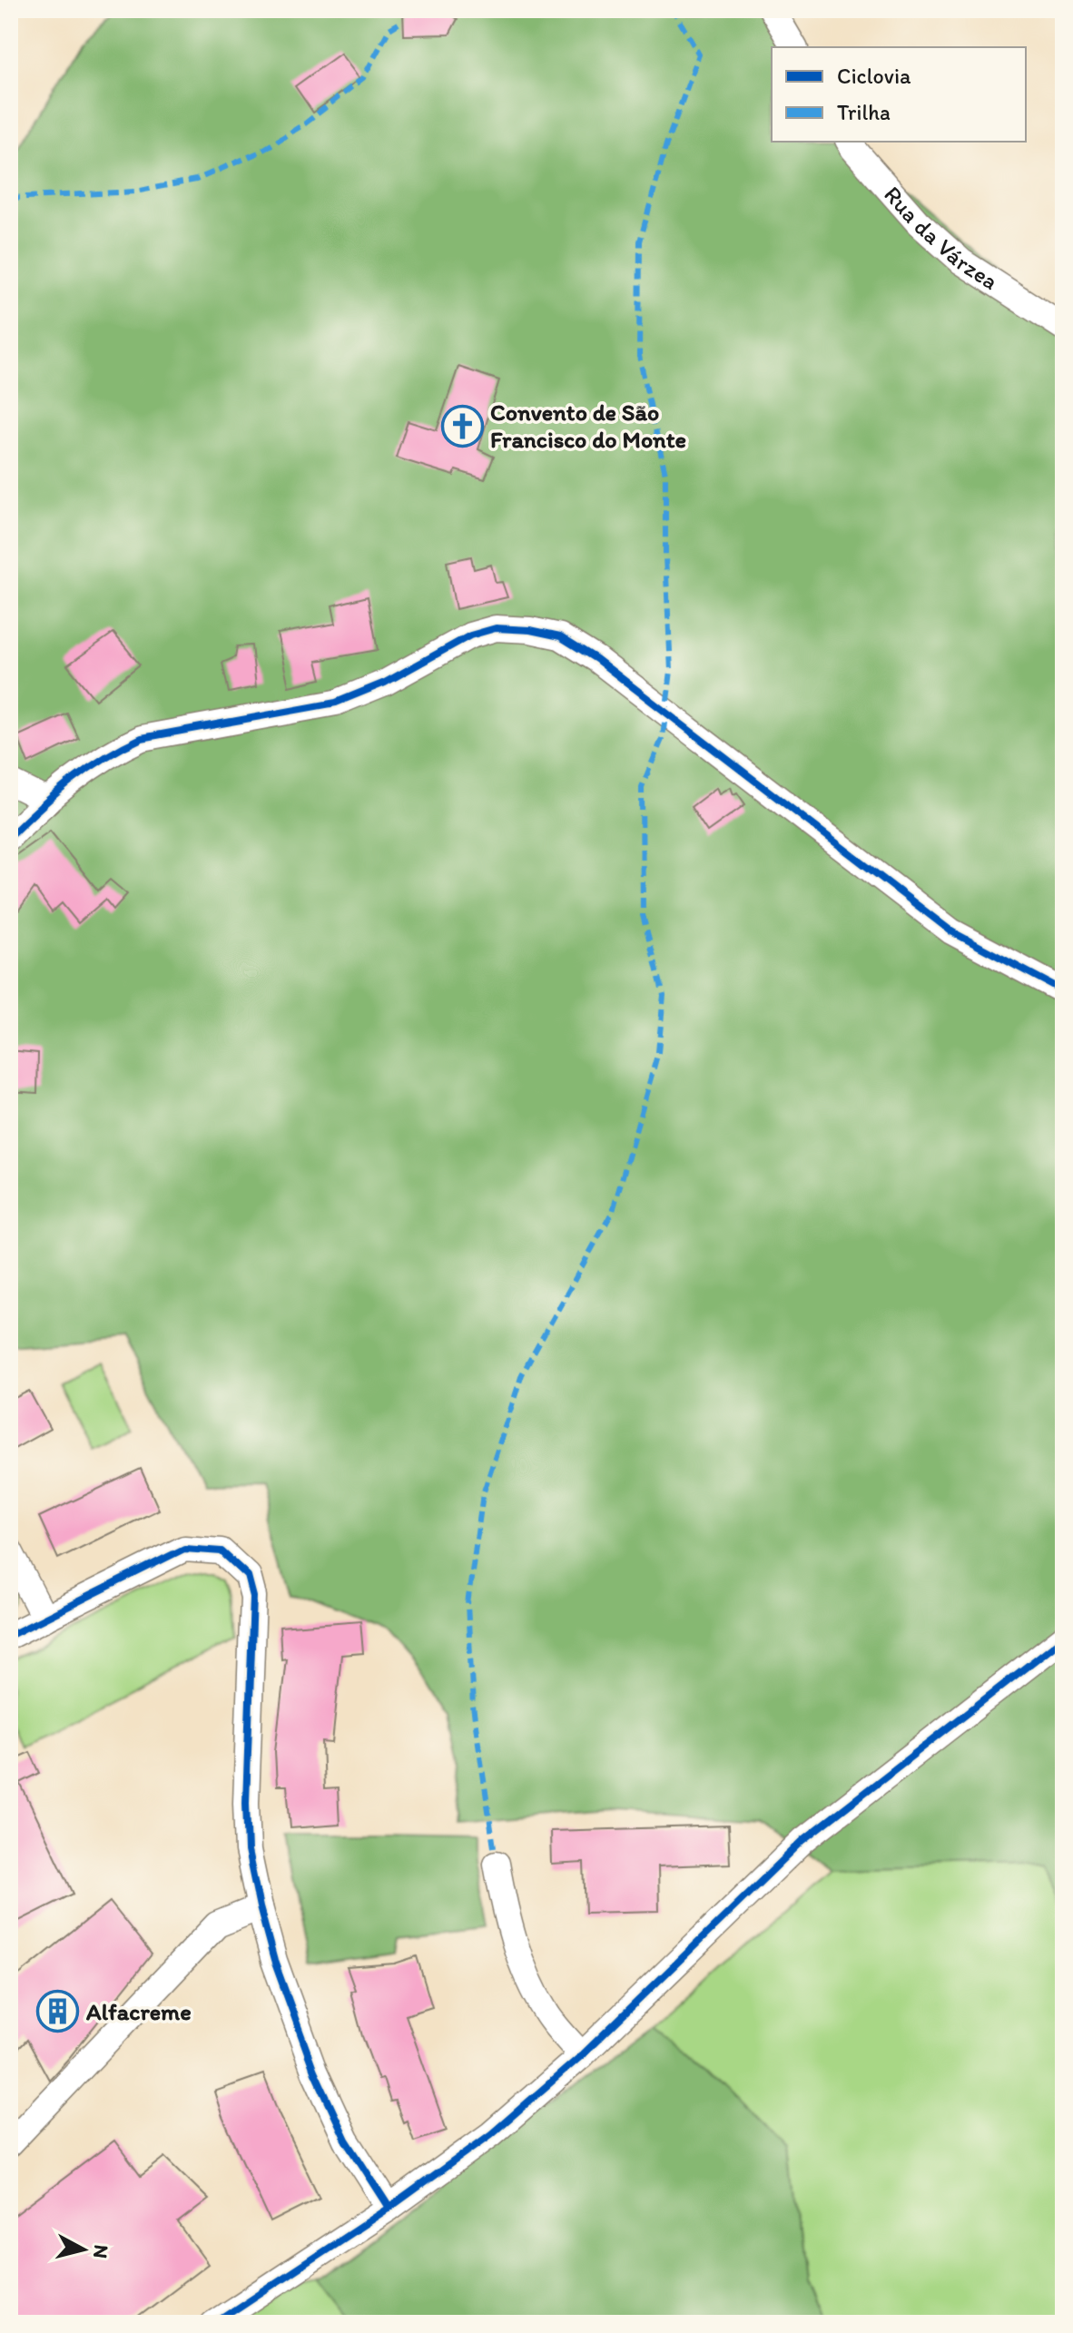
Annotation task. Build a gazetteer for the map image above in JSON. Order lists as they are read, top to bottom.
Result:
{
  "streets": {
    "street": ["Rua da Várzea"]
  },
  "places": {
    "church": ["Convento de São Francisco do Monte"],
    "building": ["Alfacreme"]
  },
  "legend": ["Ciclovia", "Trilha"],
  "north": "right"
}
